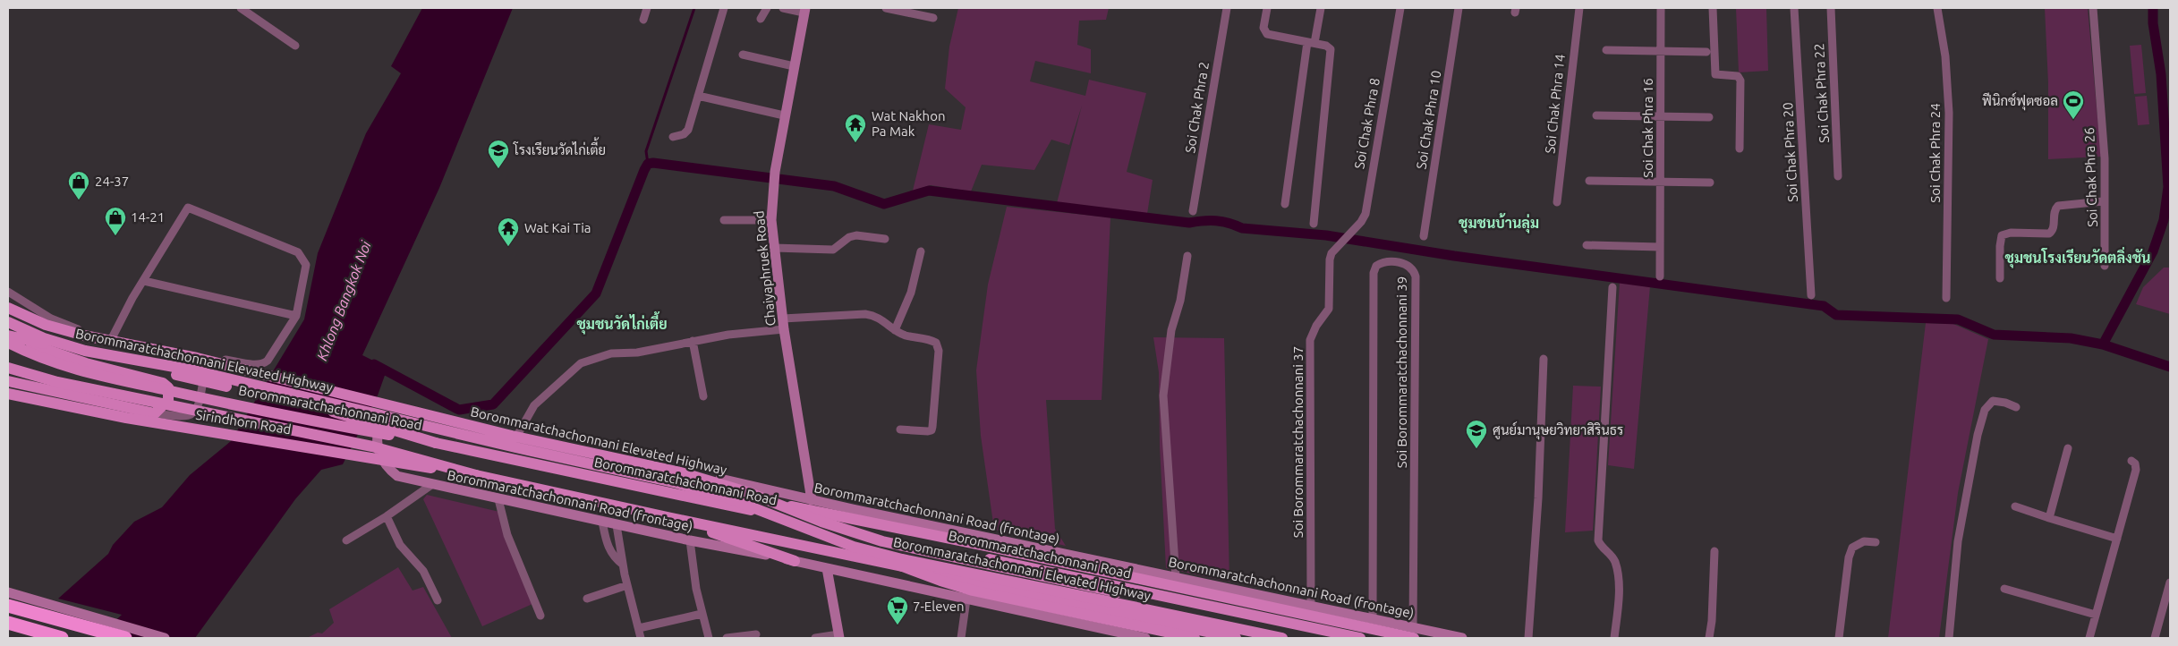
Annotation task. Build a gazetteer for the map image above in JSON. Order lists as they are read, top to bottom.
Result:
{
  "streets": {
    "main road": [
      "Chaiyaphruek Road",
      "Borommaratchachonnani Elevated Highway",
      "Borommaratchachonnani Road",
      "Sirindhorn Road",
      "Borommaratchachonnani Road (frontage)"
    ],
    "street": [
      "Soi Chak Phra 22",
      "Soi Chak Phra 14",
      "Soi Chak Phra 2",
      "Soi Chak Phra 10",
      "Soi Chak Phra 8",
      "Soi Chak Phra 16",
      "Soi Chak Phra 20",
      "Soi Chak Phra 24",
      "Soi Chak Phra 26",
      "Soi Borommaratchachonnani 39",
      "Soi Borommaratchachonnani 37"
    ]
  },
  "crossings": [
    ["Soi Chak Phra 8", "Soi Borommaratchachonnani 37"],
    ["Chaiyaphruek Road", "Borommaratchachonnani Road (frontage)"],
    ["Soi Borommaratchachonnani 39", "Borommaratchachonnani Road (frontage)"],
    ["Borommaratchachonnani Road", "Sirindhorn Road"],
    ["Soi Borommaratchachonnani 37", "Borommaratchachonnani Road (frontage)"]
  ],
  "districts": ["ชุมชนบ้านลุ่ม", "ชุมชนโรงเรียนวัดตลิ่งชัน", "ชุมชนวัดไก่เตี้ย"],
  "water": ["Khlong Bangkok Noi"],
  "places": {
    "sports": ["ฟีนิกซ์ฟุตซอล"],
    "temple": ["Wat Nakhon Pa Mak", "Wat Kai Tia"],
    "school or university": ["โรงเรียนวัดไก่เตี้ย", "ศูนย์มานุษยวิทยาสิรินธร"],
    "shop": ["24-37", "14-21"],
    "supermarket": ["7-Eleven"]
  }
}
